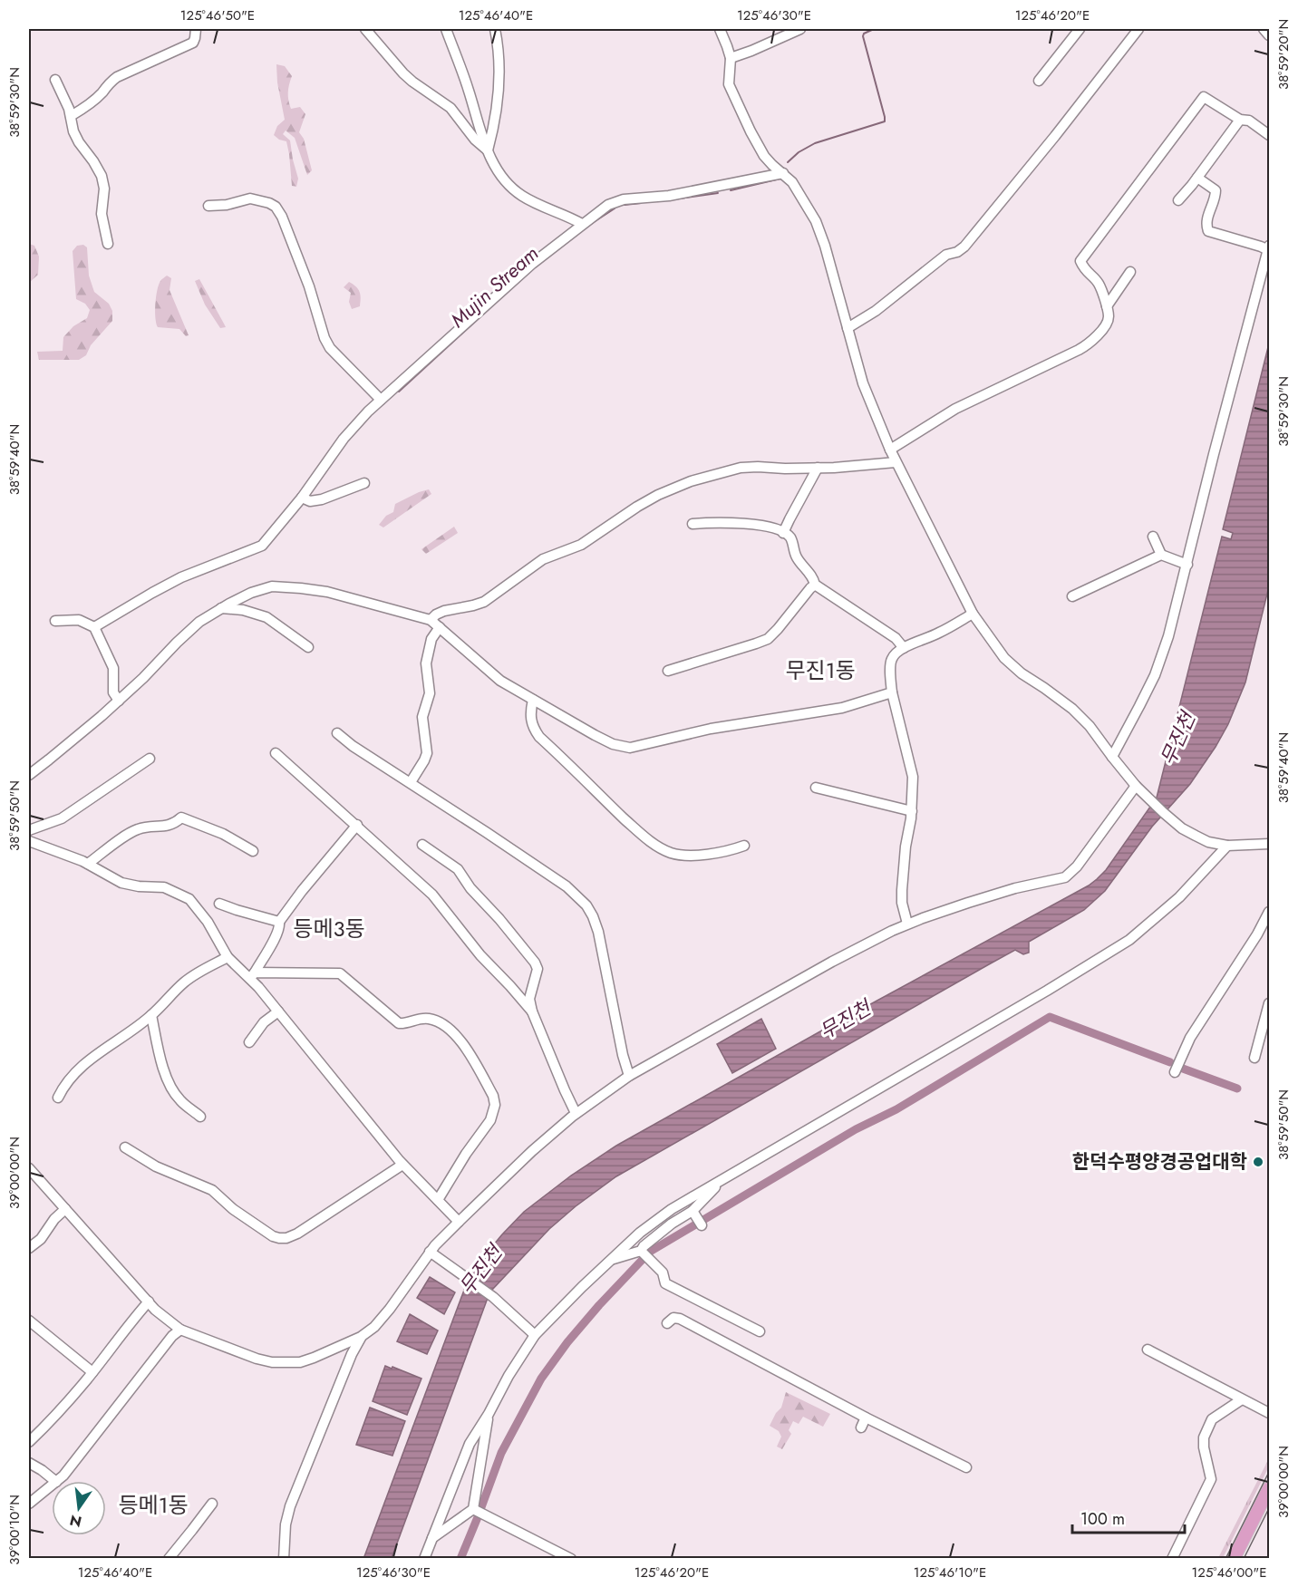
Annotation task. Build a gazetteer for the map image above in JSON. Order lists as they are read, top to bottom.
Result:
{
  "districts": ["무진1동", "등메3동", "등메1동"],
  "water": ["Mujin Stream", "무진천"],
  "places": ["한덕수평양경공업대학"],
  "scale_bar": "100 m",
  "north": "bottom",
  "coordinates": [
    "125°46'50\"E",
    "125°46'40\"E",
    "125°46'30\"E",
    "125°46'20\"E",
    "38°59'20\"N",
    "38°59'30\"N",
    "38°59'40\"N",
    "38°59'50\"N",
    "39°00'00\"N",
    "39°00'10\"N",
    "125°46'10\"E",
    "125°46'00\"E"
  ]
}
